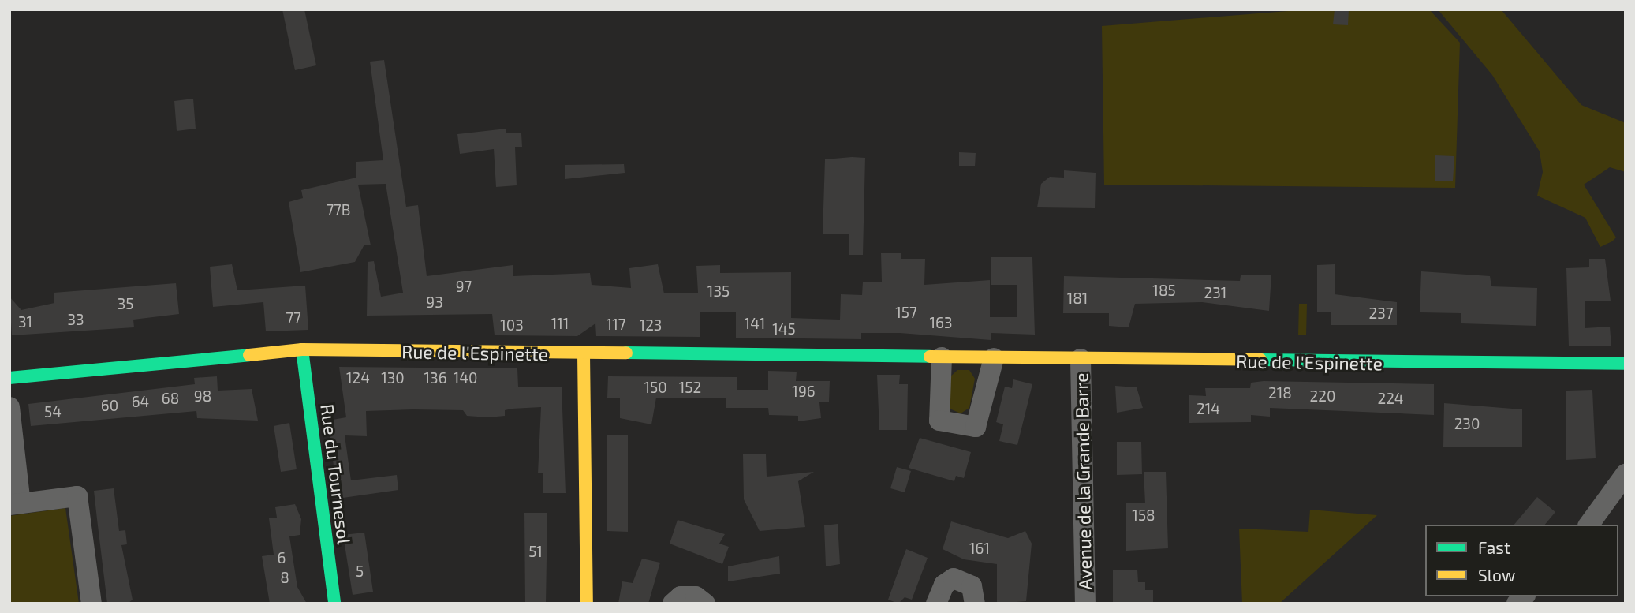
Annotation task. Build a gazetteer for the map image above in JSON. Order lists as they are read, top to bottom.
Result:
{
  "streets": {
    "street": ["Rue de l'Espinette", "Rue du Tournesol", "Avenue de la Grande Barre"]
  },
  "crossings": [
    ["Rue de l'Espinette", "Rue du Tournesol"],
    ["Rue de l'Espinette", "Avenue de la Grande Barre"]
  ],
  "house_numbers": [
    "77B",
    "97",
    "185",
    "135",
    "231",
    "181",
    "93",
    "35",
    "157",
    "237",
    "77",
    "33",
    "31",
    "163",
    "111",
    "141",
    "117",
    "103",
    "123",
    "145",
    "124",
    "130",
    "136",
    "140",
    "150",
    "152",
    "196",
    "218",
    "98",
    "220",
    "68",
    "224",
    "64",
    "60",
    "214",
    "54",
    "230",
    "158",
    "161",
    "51",
    "6",
    "5",
    "8"
  ],
  "legend": ["Fast", "Slow"]
}
